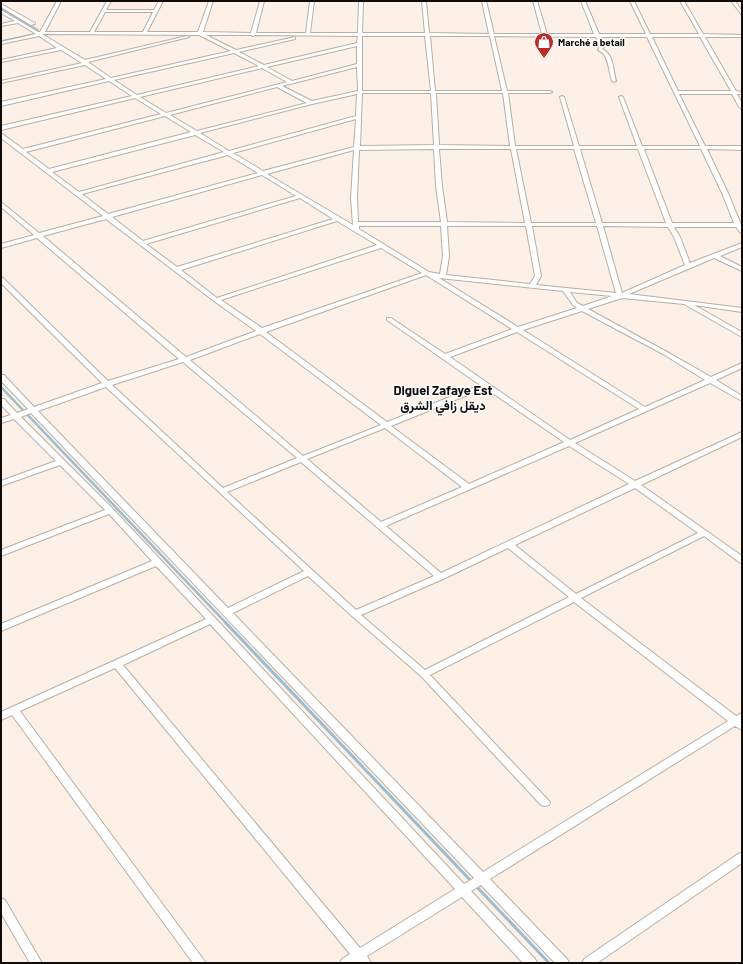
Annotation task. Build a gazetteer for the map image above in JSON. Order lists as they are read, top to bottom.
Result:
{
  "districts": ["Diguel Zafaye Est ديقل زافي الشرق"],
  "places": {
    "shop": ["Marché a betail"]
  }
}
